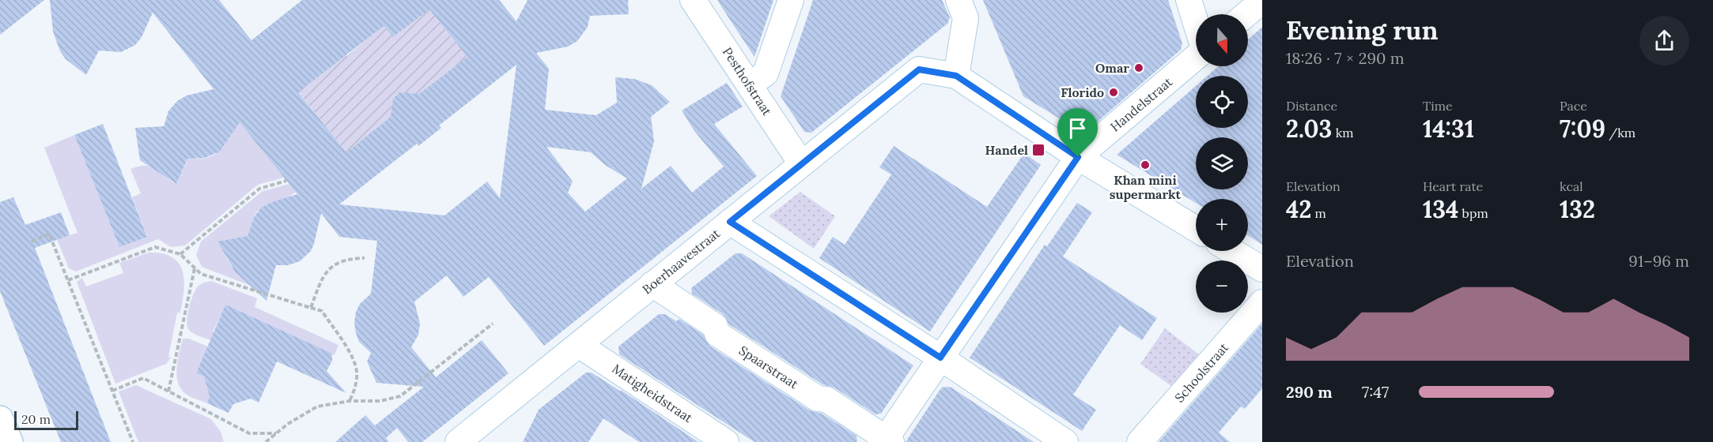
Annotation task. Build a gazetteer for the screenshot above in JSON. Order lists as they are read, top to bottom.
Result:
{
  "streets": {
    "street": [
      "Pesthofstraat",
      "Handelstraat",
      "Boerhaavestraat",
      "Spaarstraat",
      "Schoolstraat",
      "Matigheidstraat"
    ]
  },
  "crossings": [
    ["Pesthofstraat", "Boerhaavestraat"],
    ["Handelstraat", "Spaarstraat"],
    ["Boerhaavestraat", "Spaarstraat"],
    ["Boerhaavestraat", "Matigheidstraat"]
  ],
  "places": {
    "other": ["Omar", "Florido", "Khan mini supermarkt"],
    "transit": ["Handel"]
  },
  "scale_bar": "20 m",
  "north": "bottom",
  "page": {
    "heading": ["Evening run", "18:26 · 7 × 290 m"],
    "map_buttons": ["+", "−"],
    "stats": [
      ["Distance", "2.03 km"],
      ["Time", "14:31"],
      ["Pace", "7:09 /km"],
      ["Elevation", "42 m"],
      ["Heart rate", "134 bpm"],
      ["kcal", "132"]
    ],
    "chart": ["Elevation", "91–96 m"],
    "list": [
      {
        "name": "290 m",
        "note": "7:47"
      }
    ],
    "scale": "20 m"
  }
}
